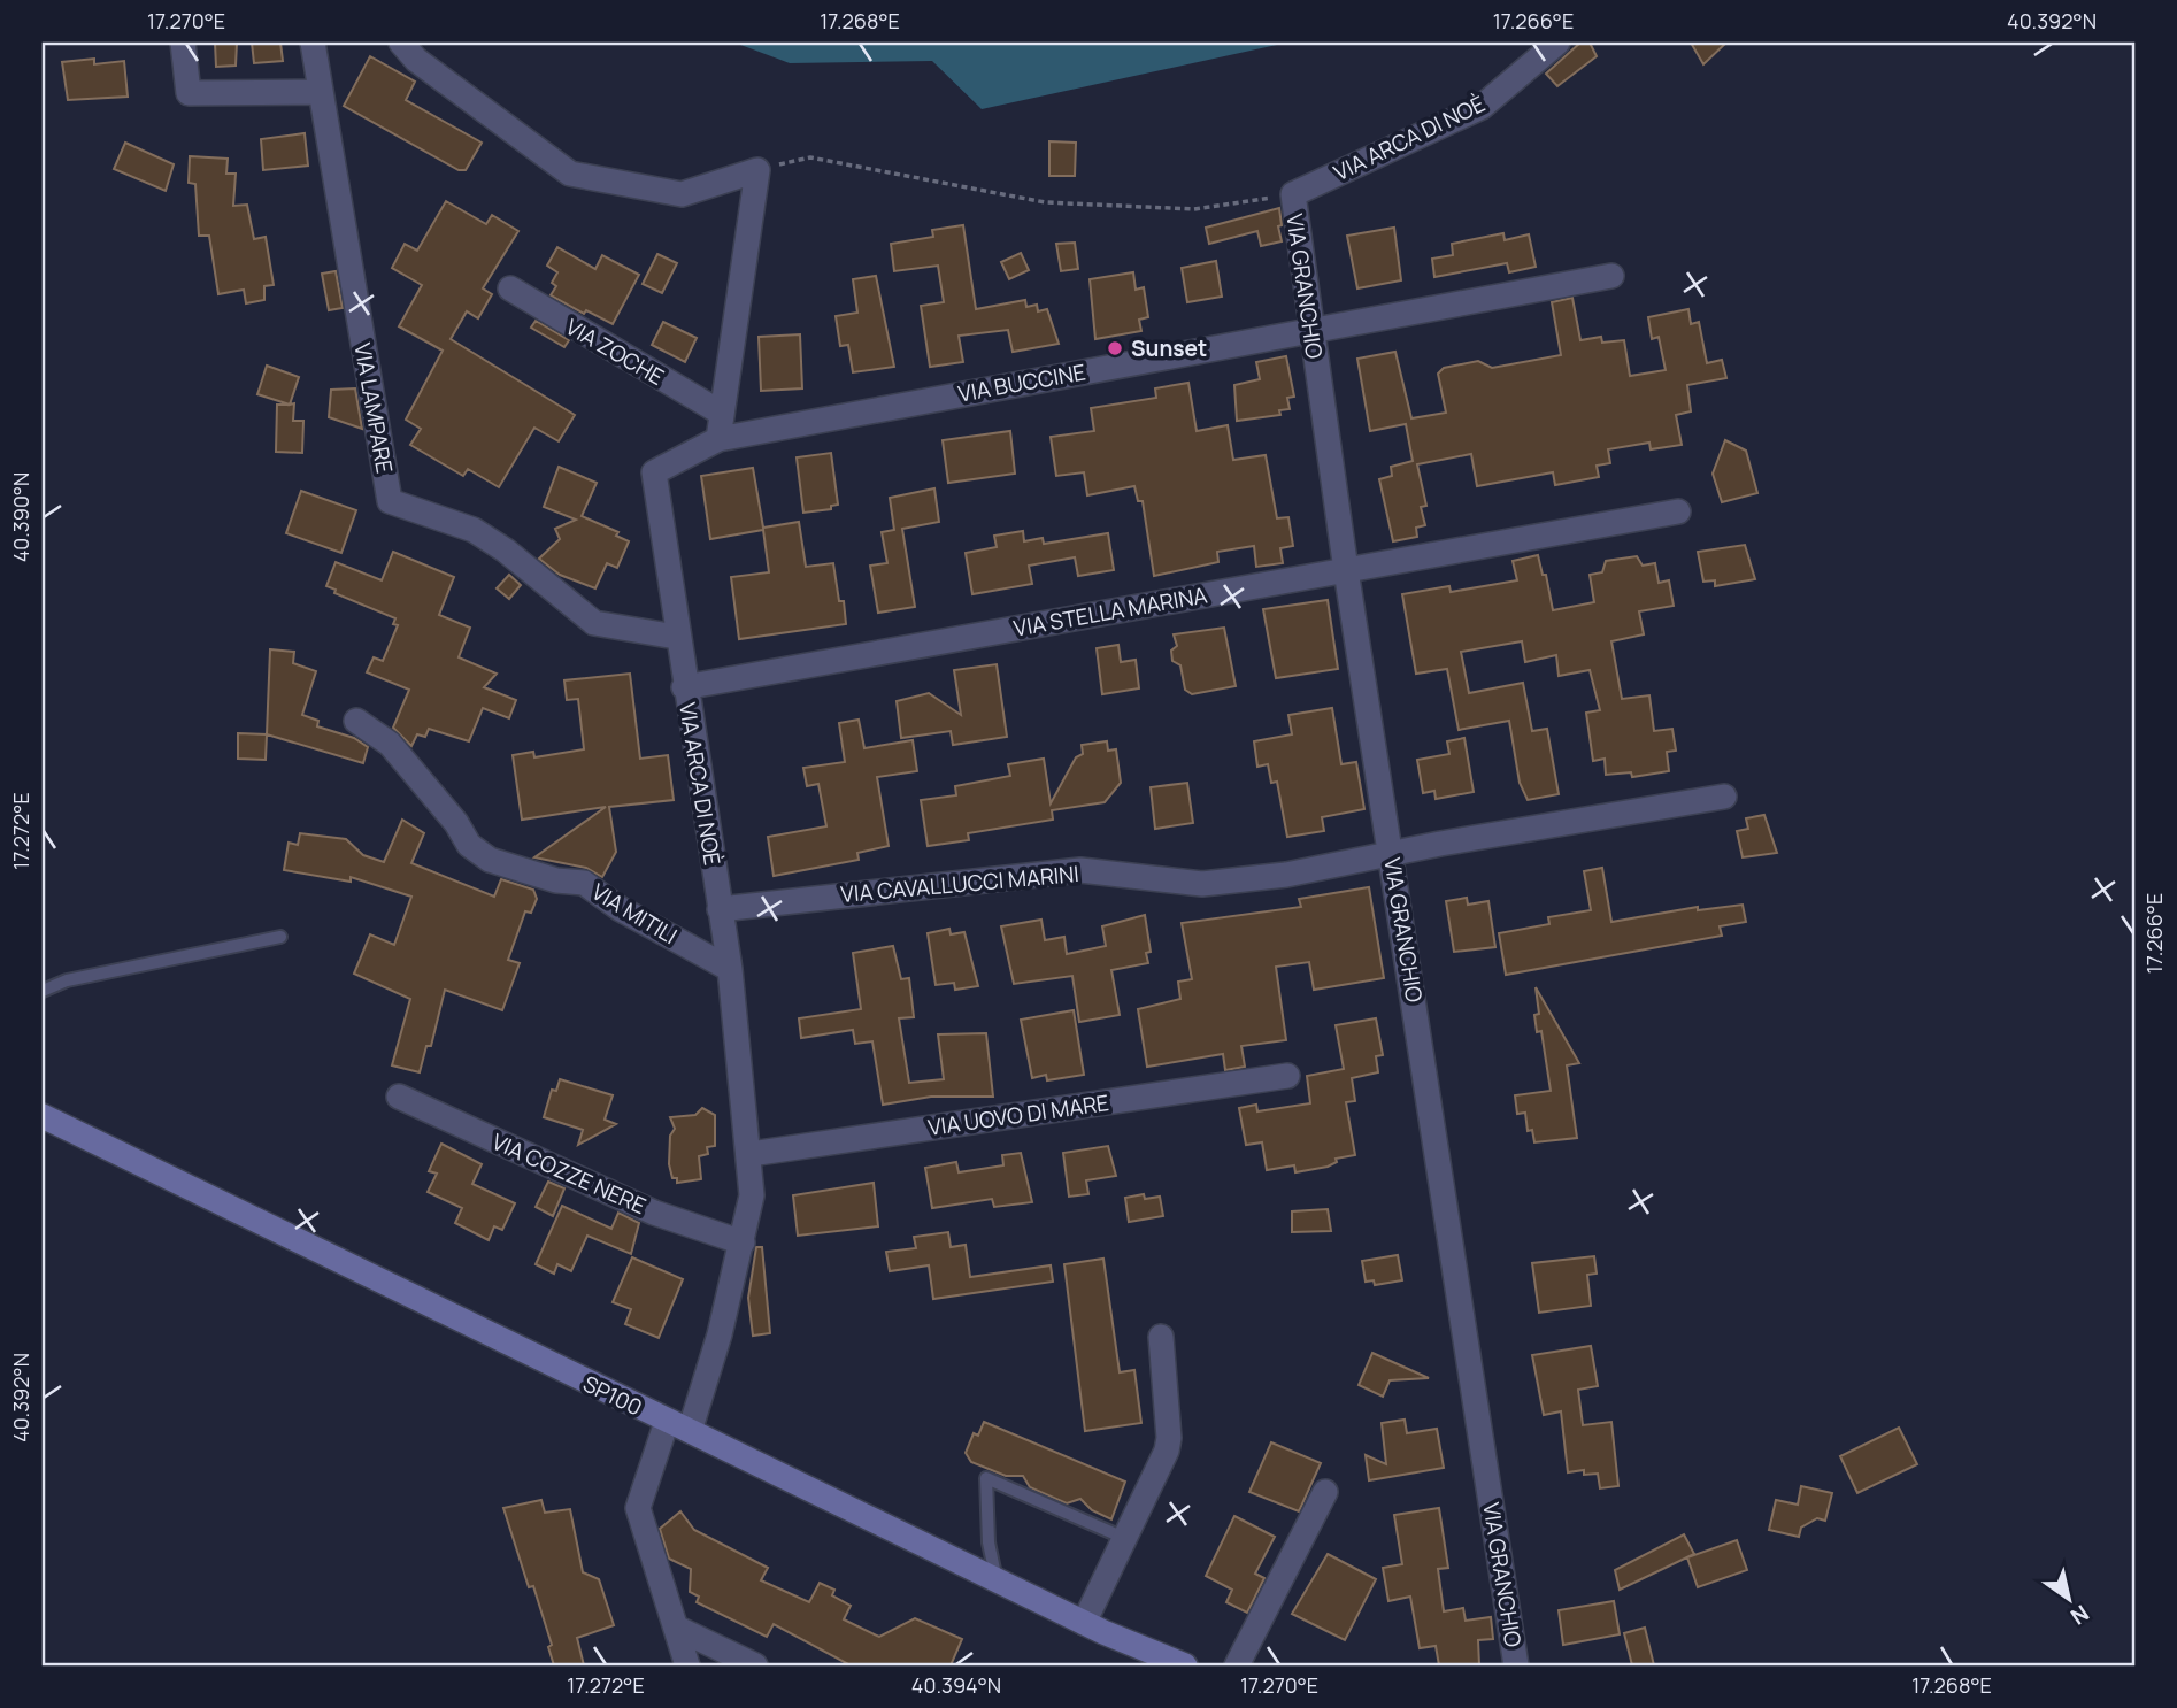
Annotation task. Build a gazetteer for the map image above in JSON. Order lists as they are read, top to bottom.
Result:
{
  "streets": {
    "main road": ["SP100"],
    "street": [
      "VIA ARCA DI NOÈ",
      "VIA GRANCHIO",
      "VIA ZOCHE",
      "VIA BUCCINE",
      "VIA LAMPARE",
      "VIA STELLA MARINA",
      "VIA CAVALLUCCI MARINI",
      "VIA MITILI",
      "VIA UOVO DI MARE",
      "VIA COZZE NERE"
    ]
  },
  "crossings": [
    ["VIA ARCA DI NOÈ", "VIA GRANCHIO"],
    ["VIA ARCA DI NOÈ", "VIA BUCCINE"],
    ["VIA ARCA DI NOÈ", "VIA LAMPARE"],
    ["VIA ARCA DI NOÈ", "VIA STELLA MARINA"],
    ["VIA ARCA DI NOÈ", "VIA CAVALLUCCI MARINI"],
    ["VIA ARCA DI NOÈ", "VIA MITILI"],
    ["VIA ARCA DI NOÈ", "VIA UOVO DI MARE"],
    ["VIA ARCA DI NOÈ", "VIA COZZE NERE"],
    ["VIA ARCA DI NOÈ", "SP100"],
    ["VIA GRANCHIO", "VIA BUCCINE"],
    ["VIA GRANCHIO", "VIA STELLA MARINA"],
    ["VIA GRANCHIO", "VIA CAVALLUCCI MARINI"]
  ],
  "places": ["Sunset"],
  "north": "bottom right",
  "coordinates": [
    "17.270°E",
    "17.268°E",
    "17.266°E",
    "40.392°N",
    "40.390°N",
    "17.272°E",
    "40.394°N"
  ]
}
